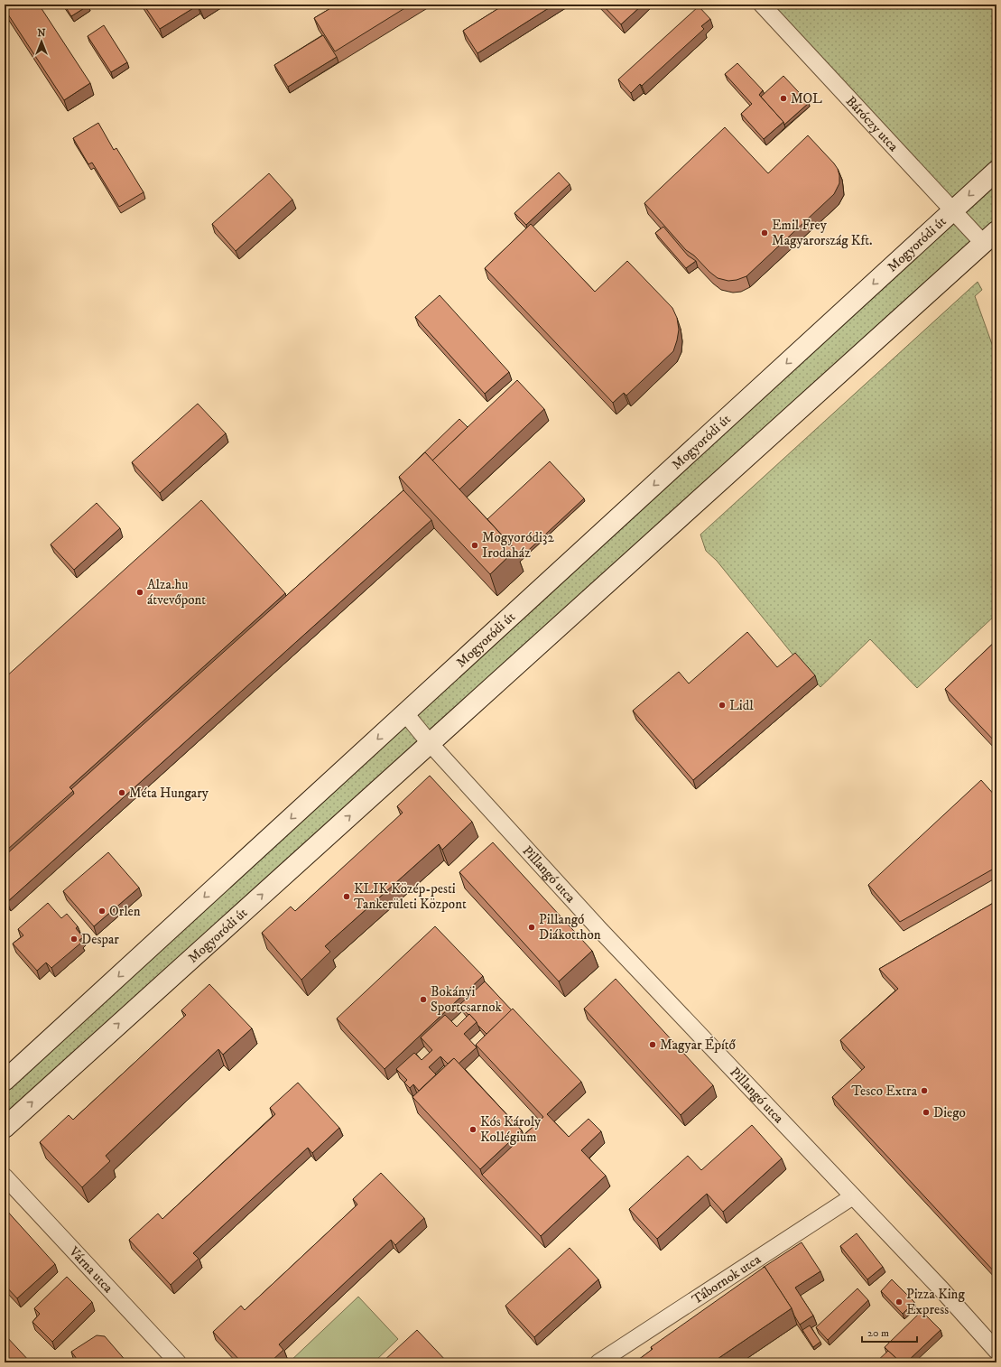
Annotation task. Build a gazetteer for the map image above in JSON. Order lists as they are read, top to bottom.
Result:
{
  "streets": {
    "street": [
      "Báróczy utca",
      "Mogyoródi út",
      "Pillangó utca",
      "Várna utca",
      "Tábornok utca"
    ]
  },
  "crossings": [
    ["Báróczy utca", "Mogyoródi út"],
    ["Mogyoródi út", "Pillangó utca"],
    ["Pillangó utca", "Tábornok utca"]
  ],
  "places": [
    "MOL",
    "Emil Frey Magyarország Kft.",
    "Mogyoródi32 Irodaház",
    "Alza.hu átvevőpont",
    "Lidl",
    "Méta Hungary",
    "KLIK Közép-pesti Tankerületi Központ",
    "Orlen",
    "Pillangó Diákotthon",
    "Despar",
    "Bokányi Sportcsarnok",
    "Magyar Építő",
    "Tesco Extra",
    "Diego",
    "Kós Károly Kollégium",
    "Pizza King Express"
  ],
  "scale_bar": "20 m",
  "north": "top"
}
